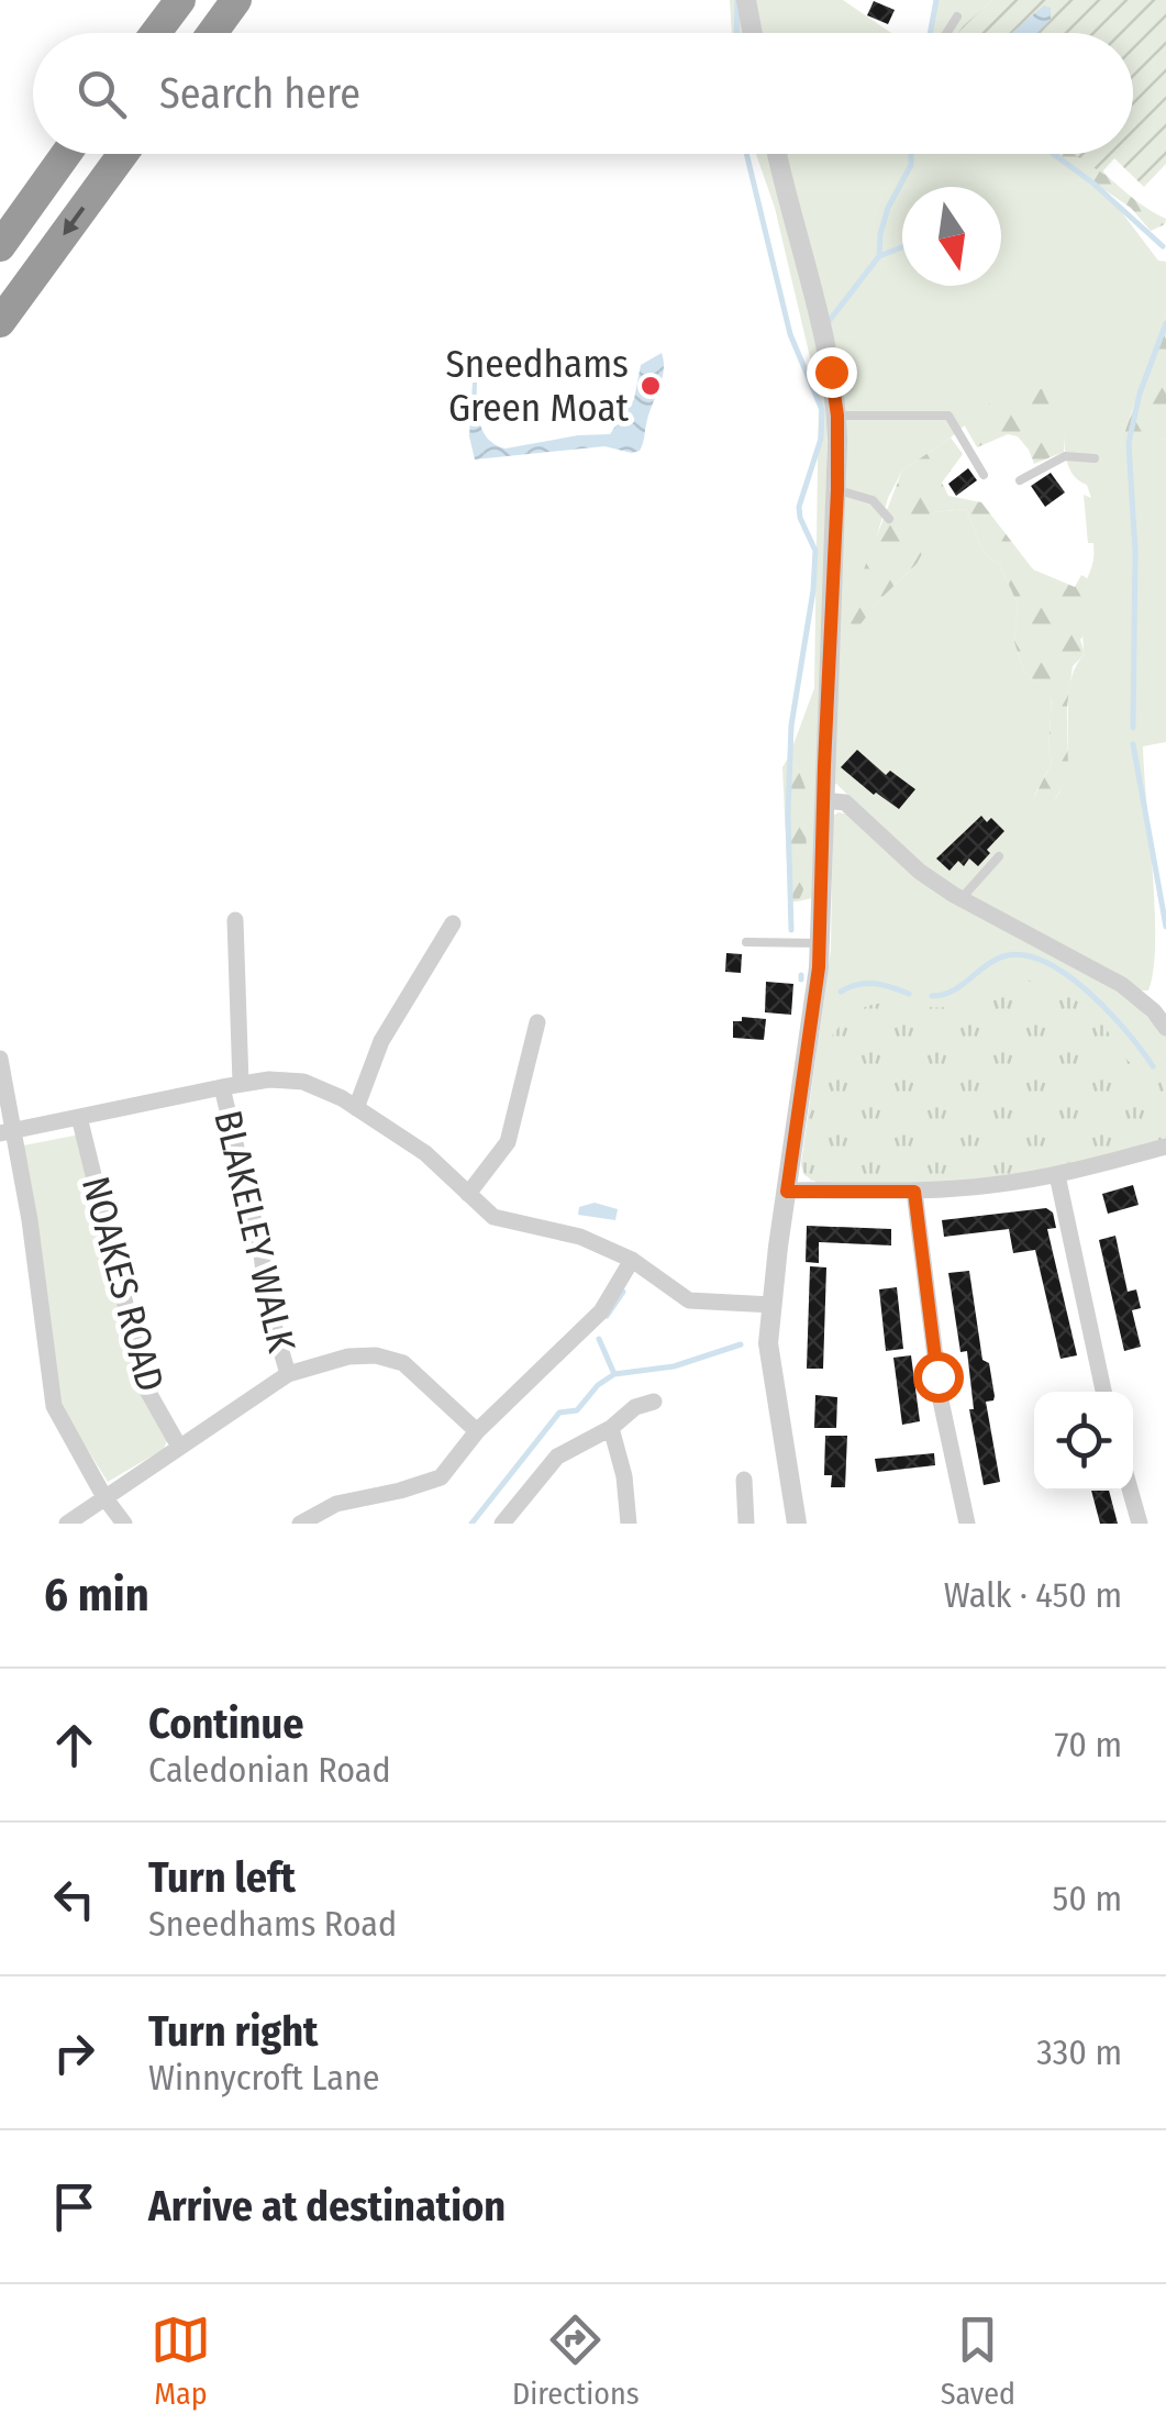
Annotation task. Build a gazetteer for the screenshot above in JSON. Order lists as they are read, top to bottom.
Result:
{
  "streets": {
    "street": ["BLAKELEY WALK", "NOAKES ROAD"]
  },
  "places": ["Sneedhams Green Moat"],
  "north": "bottom",
  "page": {
    "search": "Search here",
    "heading": ["6 min", "Walk · 450 m"],
    "list": [
      ["Continue", "Caledonian Road", "70 m"],
      ["Turn left", "Sneedhams Road", "50 m"],
      ["Turn right", "Winnycroft Lane", "330 m"],
      "Arrive at destination"
    ],
    "nav": ["Map", "Directions", "Saved"]
  }
}
